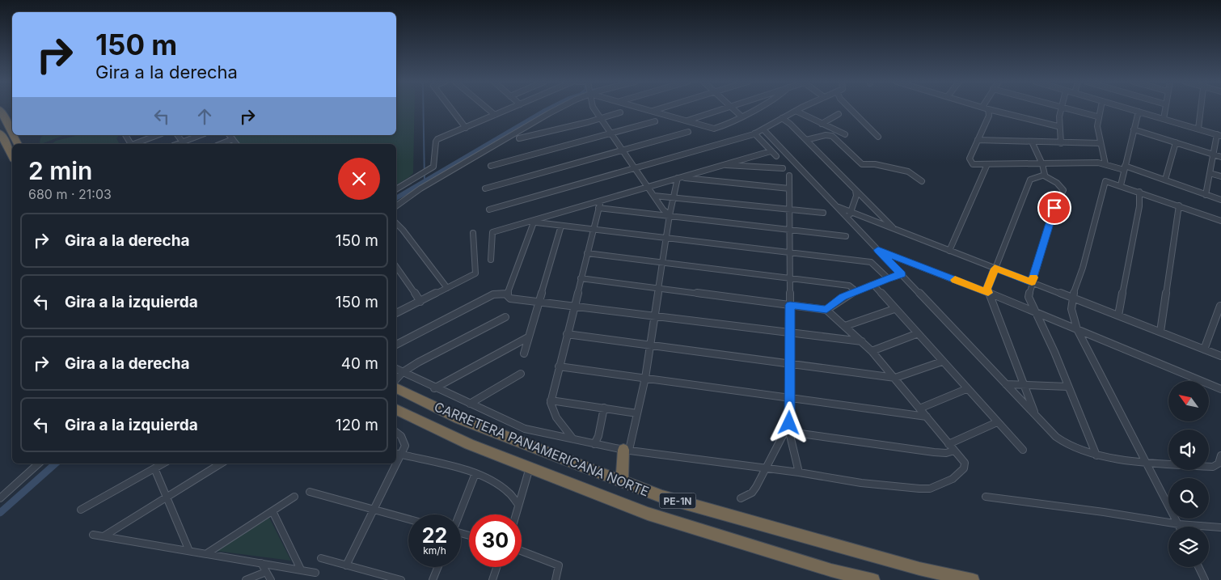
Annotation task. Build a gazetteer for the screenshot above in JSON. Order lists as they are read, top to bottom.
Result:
{
  "streets": {
    "highway": ["CARRETERA PANAMERICANA NORTE", "PE-1N"]
  },
  "north": "top left",
  "page": {
    "turn": ["150 m", "Gira a la derecha"],
    "heading": ["2 min", "680 m · 21:03"],
    "list": [
      {
        "name": "Gira a la derecha",
        "value": "150 m"
      },
      {
        "name": "Gira a la izquierda",
        "value": "150 m"
      },
      {
        "name": "Gira a la derecha",
        "value": "40 m"
      },
      {
        "name": "Gira a la izquierda",
        "value": "120 m"
      }
    ],
    "speed": "22 km/h",
    "limit": "30"
  }
}
